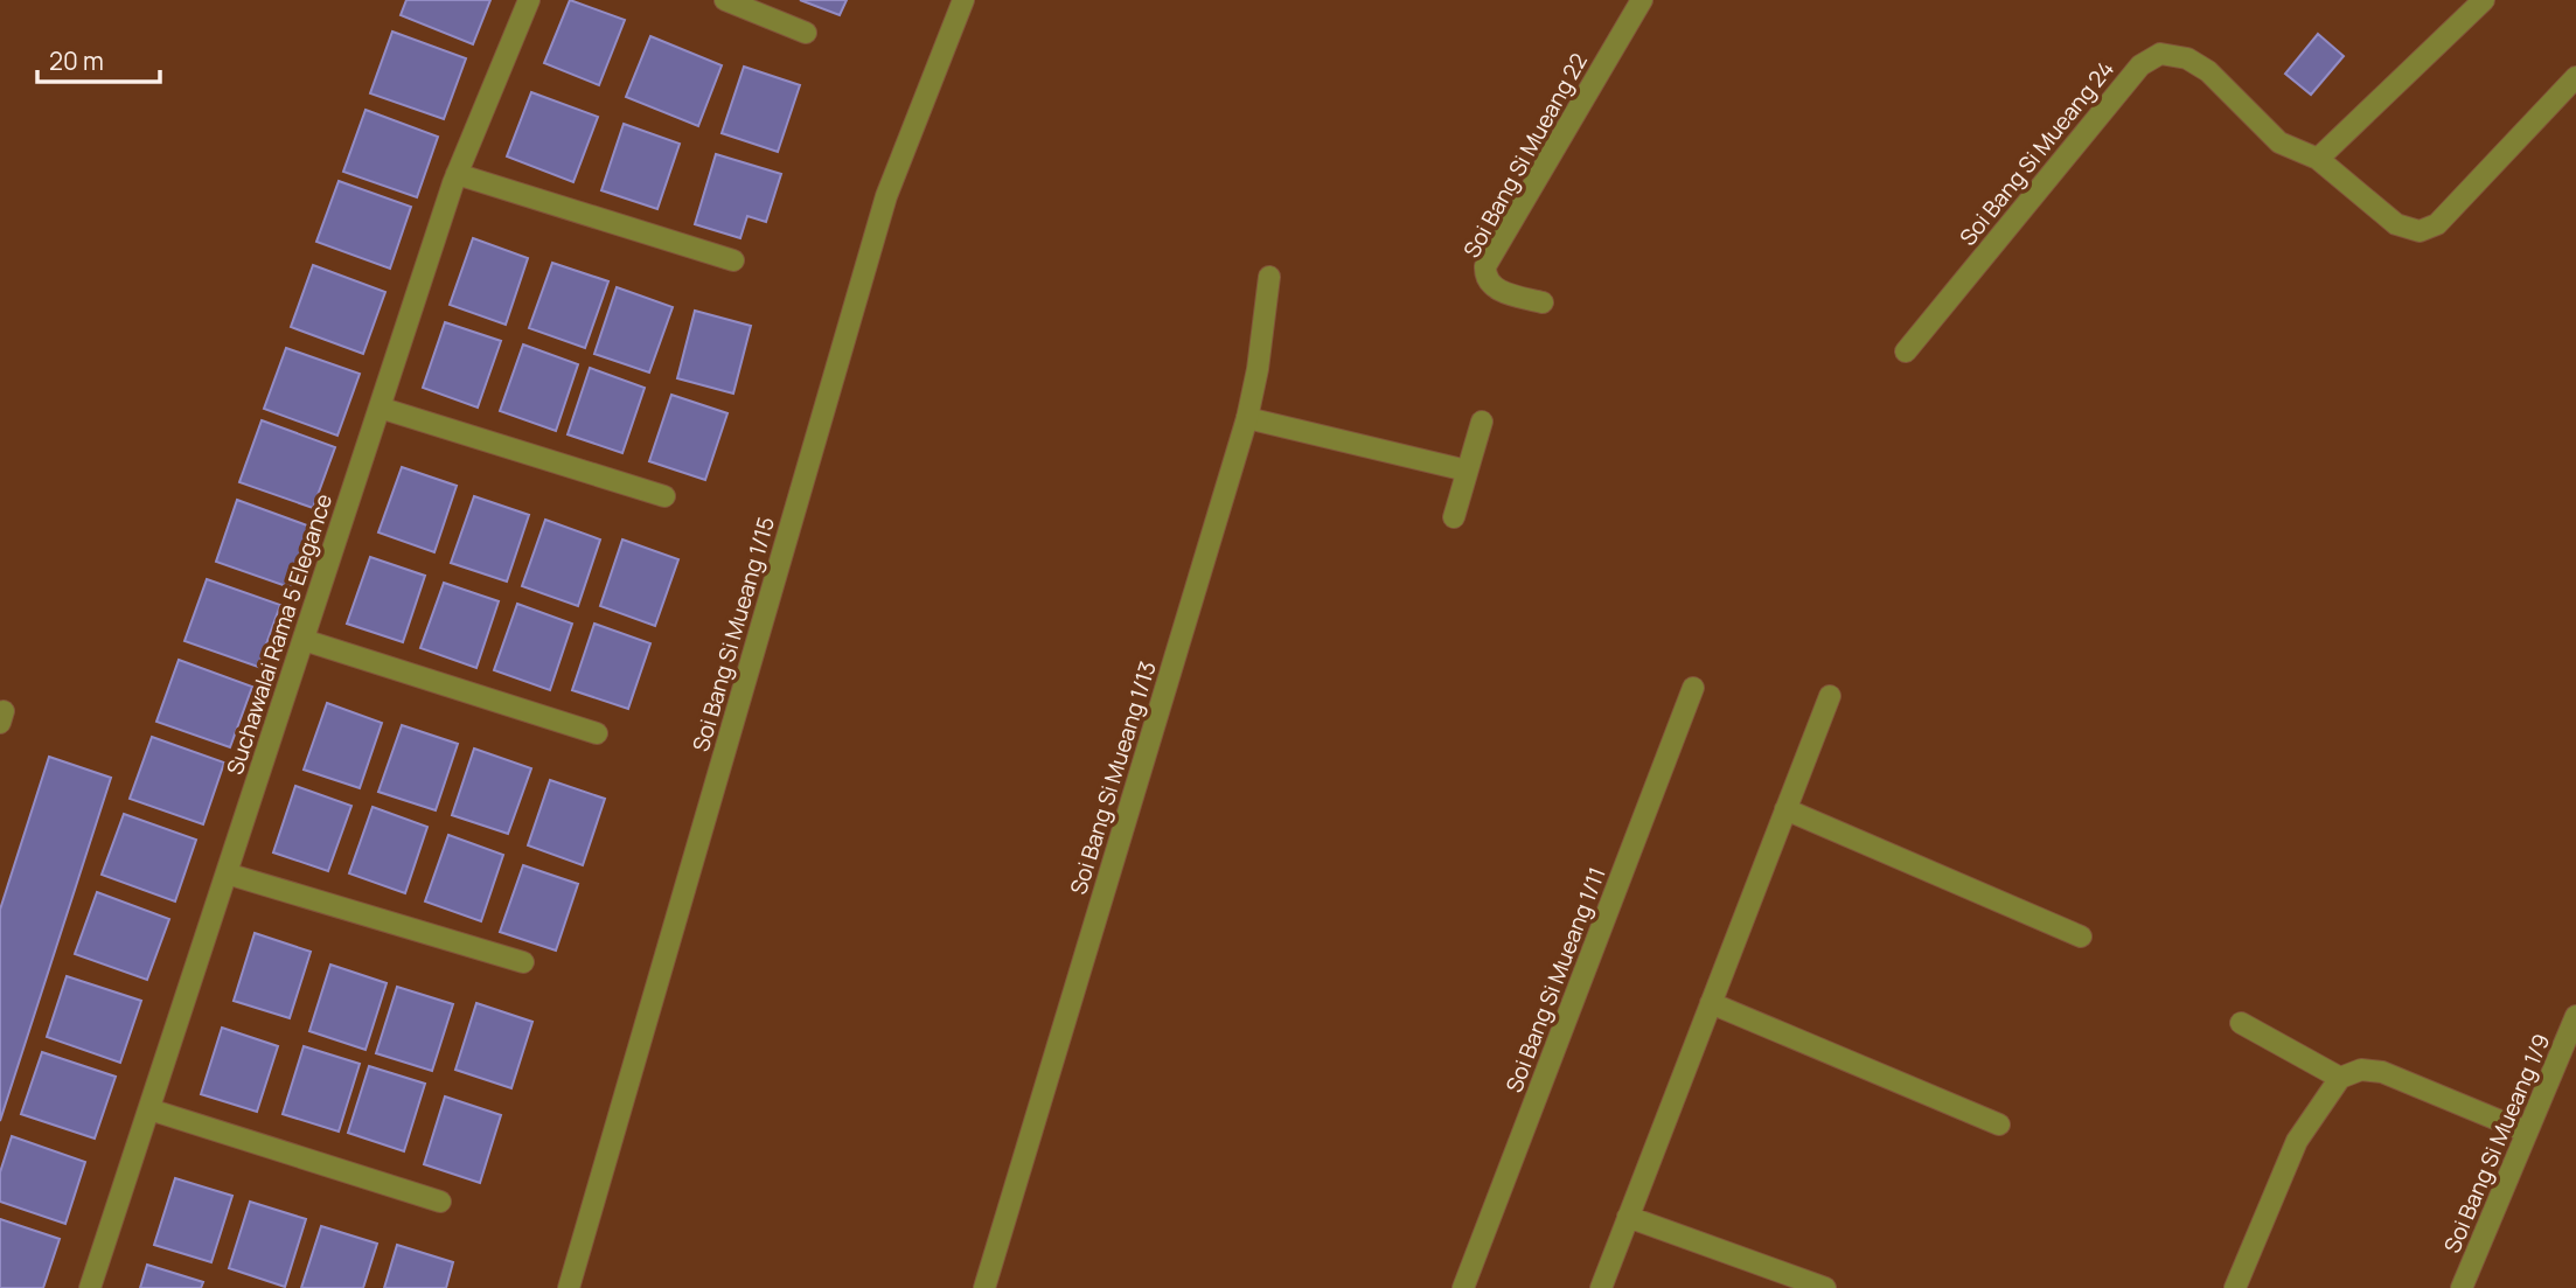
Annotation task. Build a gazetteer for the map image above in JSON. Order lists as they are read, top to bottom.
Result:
{
  "streets": {
    "street": [
      "Soi Bang Si Mueang 24",
      "Soi Bang Si Mueang 22",
      "Suchawalai Rama 5 Elegance",
      "Soi Bang Si Mueang 1/15",
      "Soi Bang Si Mueang 1/13",
      "Soi Bang Si Mueang 1/11",
      "Soi Bang Si Mueang 1/9"
    ]
  },
  "scale_bar": "20 m"
}
